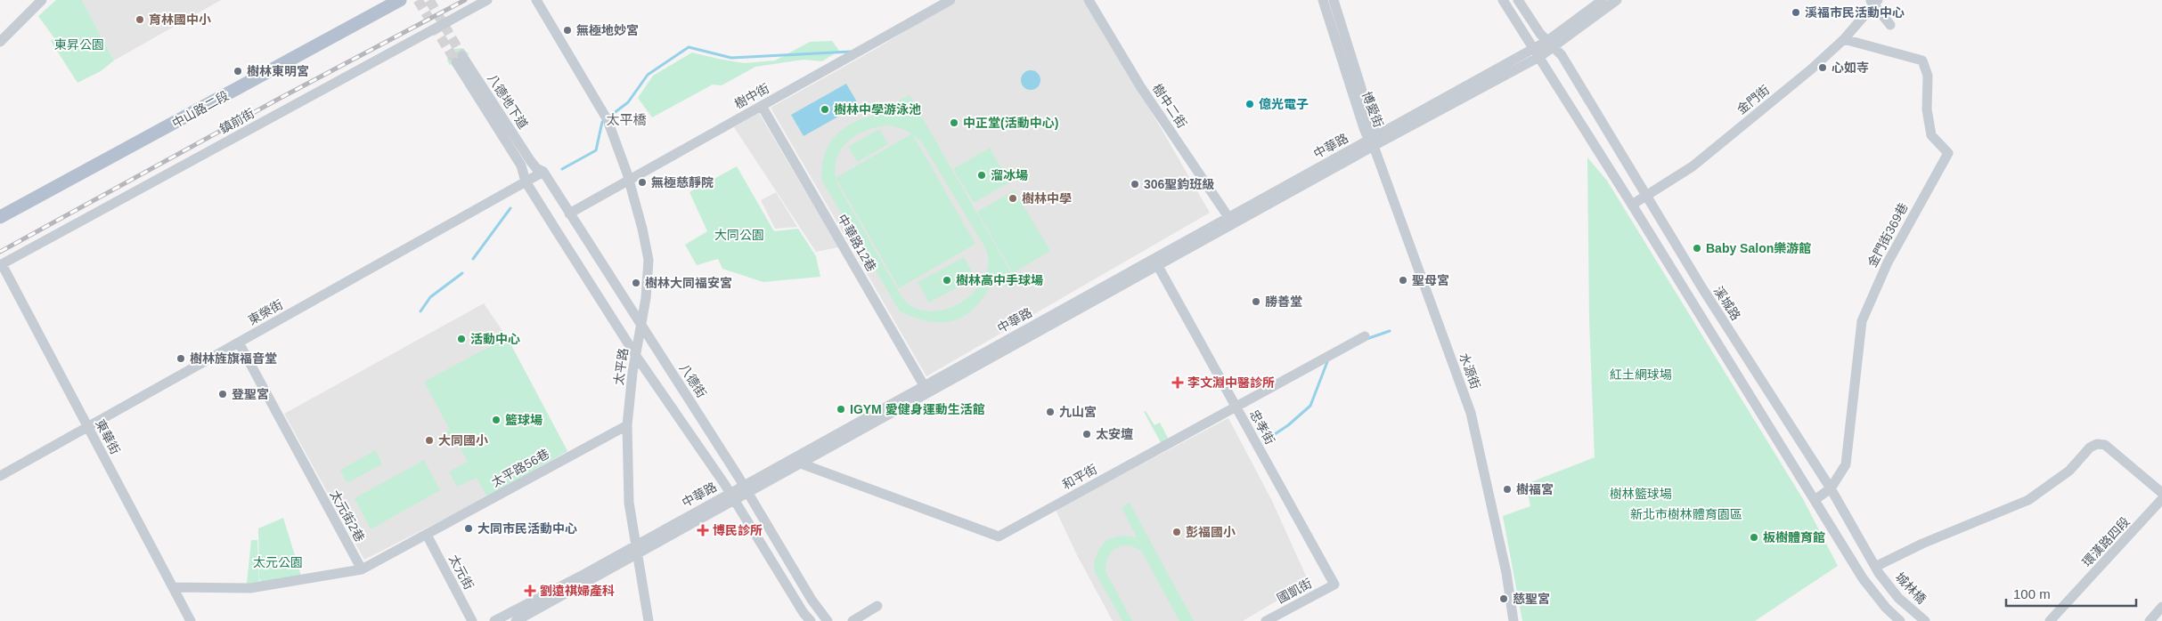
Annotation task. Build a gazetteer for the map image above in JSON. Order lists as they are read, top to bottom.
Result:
{
  "streets": {
    "main road": ["中山路二段"],
    "street": [
      "樹中街",
      "金門街",
      "八德地下道",
      "樹中二街",
      "博愛街",
      "鎮前街",
      "中華路",
      "金門街369巷",
      "中華路12巷",
      "溪城路",
      "東榮街",
      "太平路",
      "水源街",
      "八德街",
      "忠孝街",
      "東華街",
      "太平路56巷",
      "和平街",
      "太元街2巷",
      "環漢路四段",
      "太元街",
      "城林橋",
      "國凱街"
    ]
  },
  "crossings": [
    ["樹中街", "中華路12巷"],
    ["樹中街", "太平路"],
    ["樹中街", "八德街"],
    ["金門街", "金門街369巷"],
    ["金門街", "溪城路"],
    ["八德地下道", "八德街"],
    ["樹中二街", "中華路"],
    ["博愛街", "中華路"],
    ["博愛街", "水源街"],
    ["鎮前街", "東華街"],
    ["中華路", "中華路12巷"],
    ["中華路", "溪城路"],
    ["中華路", "太平路"],
    ["中華路", "水源街"],
    ["中華路", "八德街"],
    ["中華路", "忠孝街"],
    ["中華路", "和平街"],
    ["金門街369巷", "溪城路"],
    ["溪城路", "城林橋"],
    ["東榮街", "八德街"],
    ["東榮街", "東華街"],
    ["東榮街", "太元街2巷"],
    ["太平路", "八德街"],
    ["太平路", "太平路56巷"],
    ["忠孝街", "和平街"],
    ["忠孝街", "國凱街"],
    ["太平路56巷", "太元街"]
  ],
  "districts": ["太平橋"],
  "parks": [
    "東昇公園",
    "大同公園",
    "紅土網球場",
    "樹林籃球場",
    "新北市樹林體育園區",
    "太元公園"
  ],
  "places": {
    "other": [
      "溪福市民活動中心",
      "育林國中小",
      "無極地妙宮",
      "心如寺",
      "樹林東明宮",
      "億光電子",
      "樹林中學游泳池",
      "中正堂(活動中心)",
      "溜冰場",
      "無極慈靜院",
      "306聖鈞班級",
      "樹林中學",
      "Baby Salon樂游館",
      "樹林高中手球場",
      "聖母宮",
      "樹林大同福安宮",
      "勝善堂",
      "活動中心",
      "樹林旌旗福音堂",
      "登聖宮",
      "IGYM 愛健身運動生活館",
      "九山宮",
      "籃球場",
      "太安壇",
      "大同國小",
      "樹福宮",
      "大同市民活動中心",
      "彭福國小",
      "板樹體育館",
      "慈聖宮"
    ],
    "health": ["李文淵中醫診所", "博民診所", "劉遠祺婦產科"]
  },
  "scale_bar": "100 m"
}
